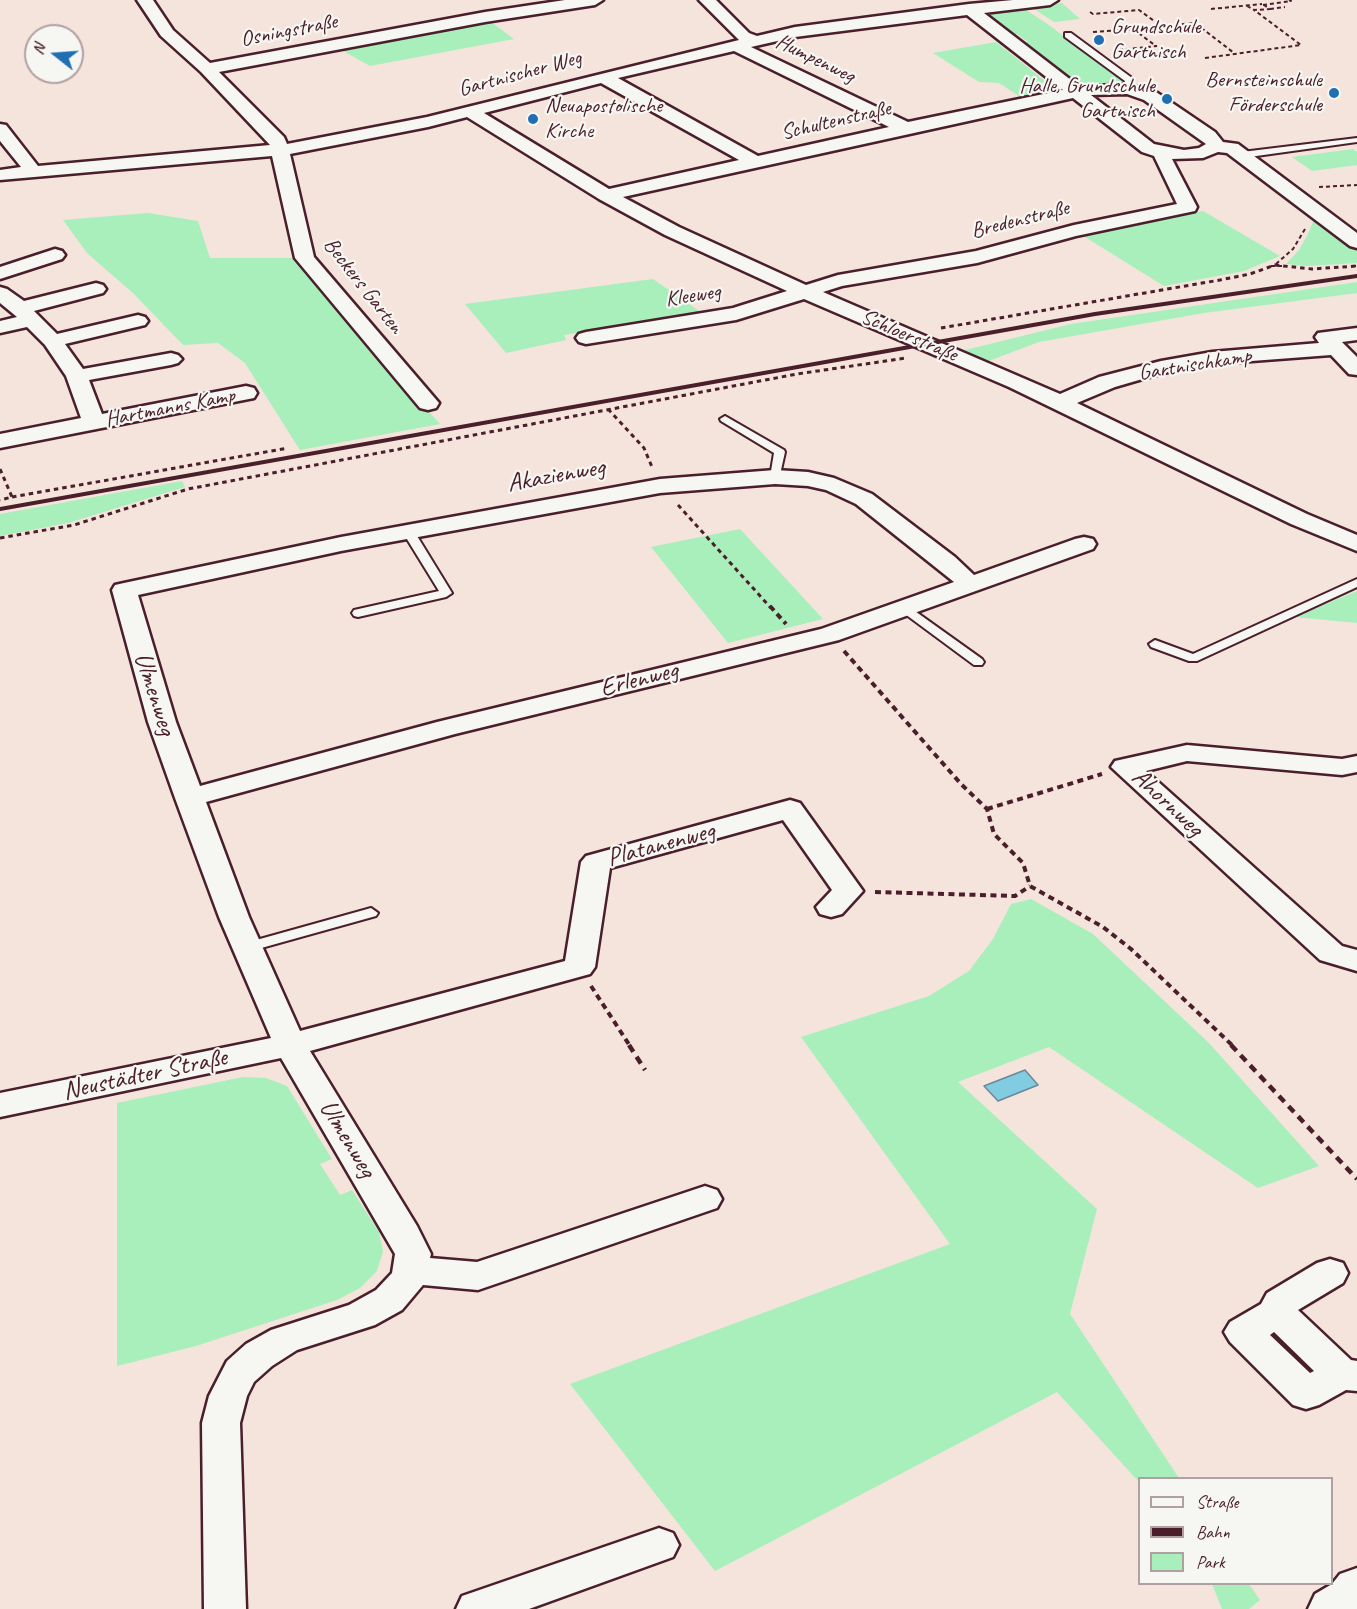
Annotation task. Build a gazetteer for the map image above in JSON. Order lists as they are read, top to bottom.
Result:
{
  "streets": {
    "street": [
      "Osningstraße",
      "Humpenweg",
      "Gartnischer Weg",
      "Schultenstraße",
      "Bredenstraße",
      "Beckers Garten",
      "Kleeweg",
      "Schloerstraße",
      "Gartnischkamp",
      "Hartmanns Kamp",
      "Akazienweg",
      "Erlenweg",
      "Ulmenweg",
      "Ahornweg",
      "Platanenweg",
      "Neustädter Straße"
    ]
  },
  "crossings": [
    ["Humpenweg", "Gartnischer Weg"],
    ["Humpenweg", "Schultenstraße"],
    ["Gartnischer Weg", "Beckers Garten"],
    ["Gartnischer Weg", "Schloerstraße"],
    ["Schultenstraße", "Schloerstraße"],
    ["Bredenstraße", "Kleeweg"],
    ["Bredenstraße", "Schloerstraße"],
    ["Kleeweg", "Schloerstraße"],
    ["Schloerstraße", "Gartnischkamp"],
    ["Akazienweg", "Erlenweg"],
    ["Akazienweg", "Ulmenweg"],
    ["Erlenweg", "Ulmenweg"],
    ["Ulmenweg", "Neustädter Straße"]
  ],
  "places": [
    "Grundschule Gartnisch",
    "Bernsteinschule Förderschule",
    "Halle, Grundschule Gartnisch",
    "Neuapostolische Kirche"
  ],
  "legend": ["Straße", "Bahn", "Park"],
  "north": "left"
}
